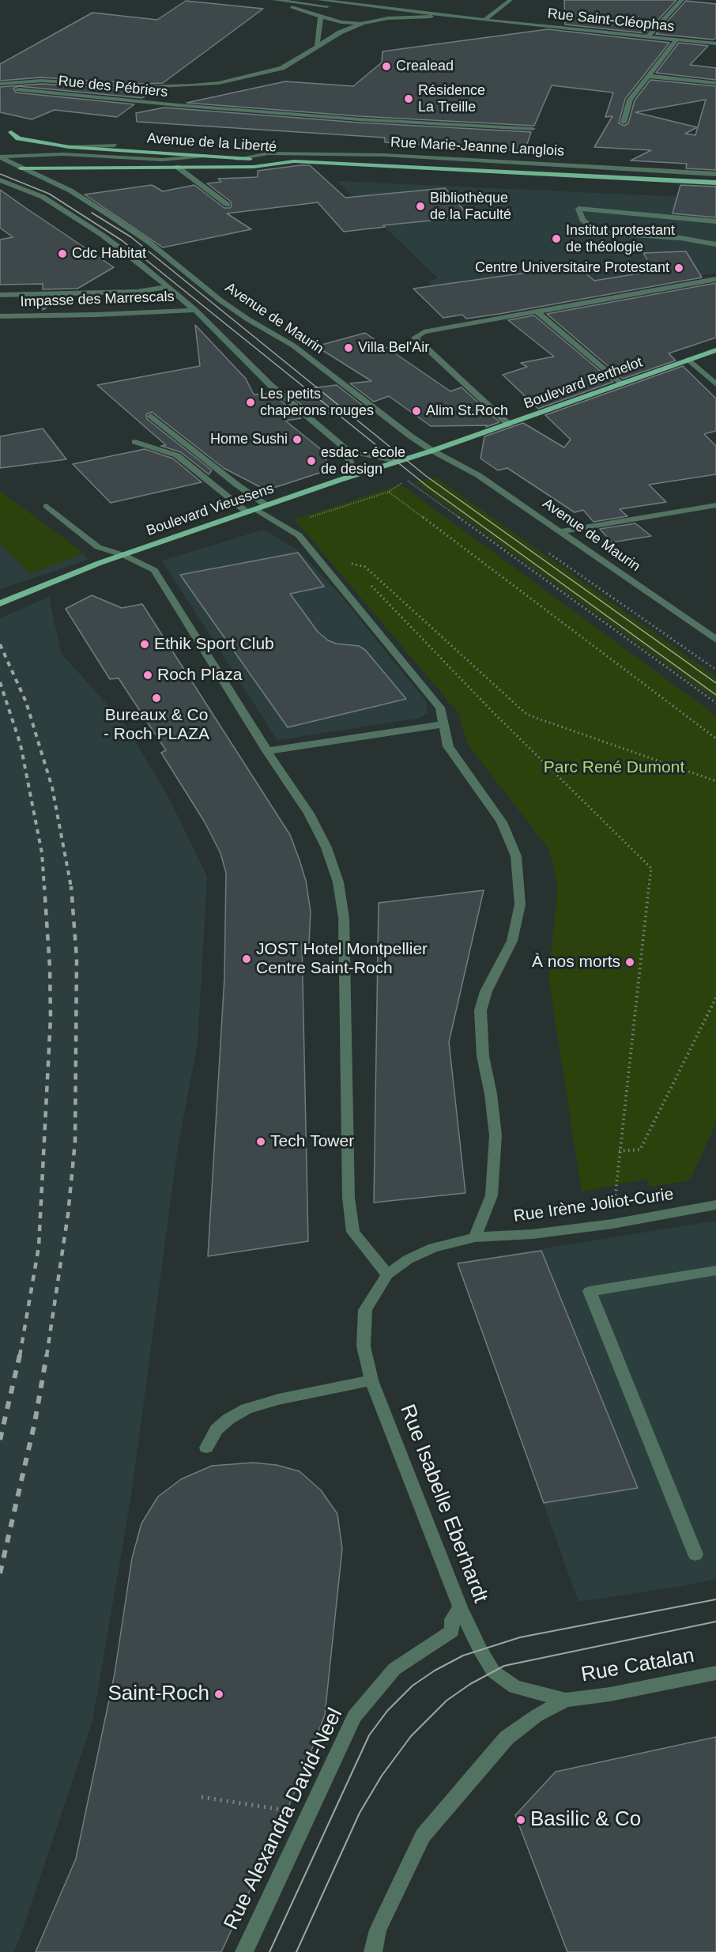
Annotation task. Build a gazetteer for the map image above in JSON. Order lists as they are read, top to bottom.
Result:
{
  "streets": {
    "main road": ["Avenue de la Liberté", "Boulevard Berthelot", "Boulevard Vieussens"],
    "street": [
      "Rue Saint-Cléophas",
      "Rue des Pébriers",
      "Rue Marie-Jeanne Langlois",
      "Impasse des Marrescals",
      "Avenue de Maurin",
      "Rue Irène Joliot-Curie",
      "Rue Isabelle Eberhardt",
      "Rue Catalan",
      "Rue Alexandra David-Neel"
    ]
  },
  "crossings": [
    ["Avenue de la Liberté", "Rue Marie-Jeanne Langlois"],
    ["Avenue de Maurin", "Boulevard Berthelot"],
    ["Avenue de Maurin", "Boulevard Vieussens"],
    ["Boulevard Berthelot", "Boulevard Vieussens"],
    ["Rue Irène Joliot-Curie", "Rue Isabelle Eberhardt"],
    ["Rue Isabelle Eberhardt", "Rue Catalan"],
    ["Rue Isabelle Eberhardt", "Rue Alexandra David-Neel"]
  ],
  "parks": ["Parc René Dumont"],
  "places": [
    "Crealead",
    "Résidence La Treille",
    "Bibliothèque de la Faculté",
    "Institut protestant de théologie",
    "Cdc Habitat",
    "Centre Universitaire Protestant",
    "Villa Bel'Air",
    "Les petits chaperons rouges",
    "Alim St.Roch",
    "Home Sushi",
    "esdac - école de design",
    "Ethik Sport Club",
    "Roch Plaza",
    "Bureaux & Co - Roch PLAZA",
    "JOST Hotel Montpellier Centre Saint-Roch",
    "À nos morts",
    "Tech Tower",
    "Saint-Roch",
    "Basilic & Co"
  ]
}
